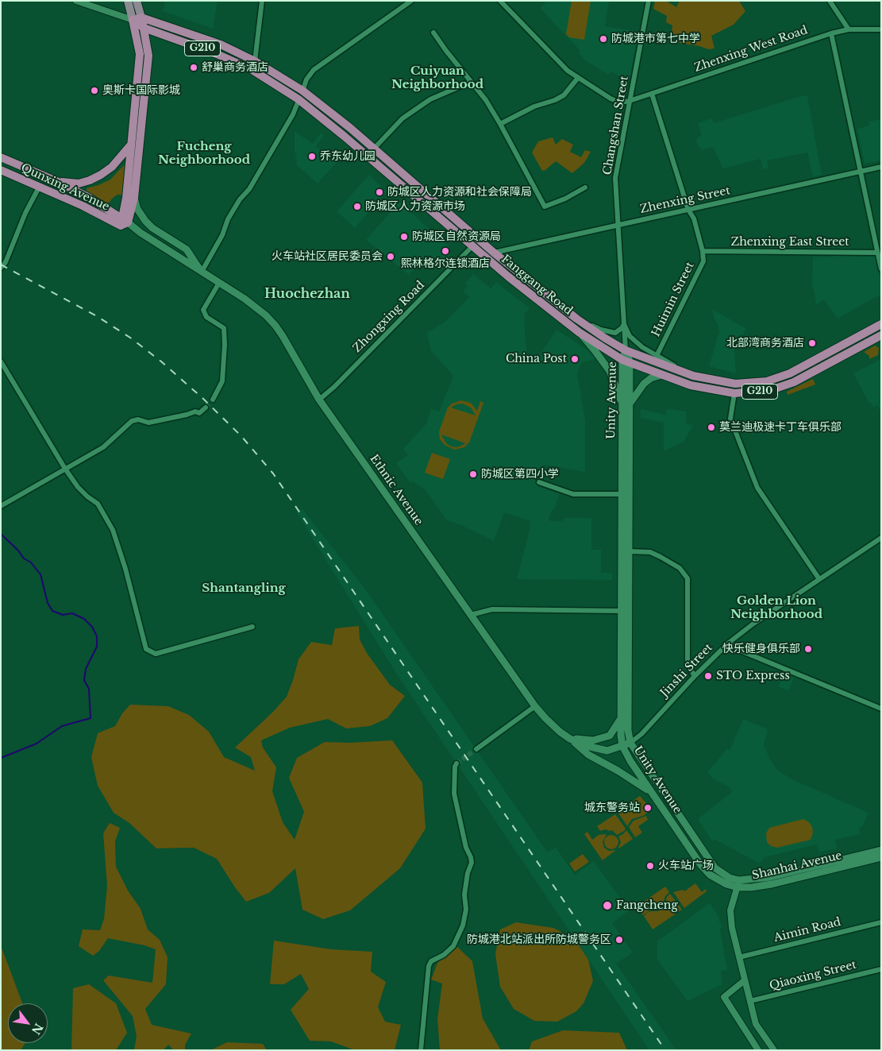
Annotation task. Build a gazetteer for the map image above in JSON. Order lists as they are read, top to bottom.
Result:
{
  "streets": {
    "highway": ["G210", "Qunxing Avenue", "Fanggang Road"],
    "main road": ["Unity Avenue", "Ethnic Avenue", "Shanhai Avenue"],
    "street": [
      "Zhenxing West Road",
      "Changshan Street",
      "Zhenxing Street",
      "Zhenxing East Street",
      "Huimin Street",
      "Zhongxing Road",
      "Jinshi Street",
      "Aimin Road",
      "Qiaoxing Street"
    ]
  },
  "crossings": [
    ["Zhenxing West Road", "Changshan Street"],
    ["Zhenxing West Road", "Huimin Street"],
    ["Changshan Street", "Zhenxing Street"],
    ["Changshan Street", "Fanggang Road"],
    ["Changshan Street", "Unity Avenue"],
    ["Qunxing Avenue", "Ethnic Avenue"],
    ["Zhenxing Street", "Fanggang Road"],
    ["Zhenxing Street", "Huimin Street"],
    ["Zhenxing East Street", "Huimin Street"],
    ["Fanggang Road", "Zhongxing Road"],
    ["Fanggang Road", "Unity Avenue"],
    ["Zhongxing Road", "Ethnic Avenue"],
    ["Unity Avenue", "Ethnic Avenue"],
    ["Unity Avenue", "Jinshi Street"],
    ["Unity Avenue", "Shanhai Avenue"],
    ["Ethnic Avenue", "Jinshi Street"]
  ],
  "districts": [
    "Cuiyuan Neighborhood",
    "Fucheng Neighborhood",
    "Huochezhan",
    "Shantangling",
    "Golden Lion Neighborhood"
  ],
  "places": [
    "防城港市第七中学",
    "舒巢商务酒店",
    "奥斯卡国际影城",
    "乔东幼儿园",
    "防城区人力资源和社会保障局",
    "防城区人力资源市场",
    "防城区自然资源局",
    "熙林格尔连锁酒店",
    "火车站社区居民委员会",
    "北部湾商务酒店",
    "China Post",
    "莫兰迪极速卡丁车俱乐部",
    "防城区第四小学",
    "快乐健身俱乐部",
    "STO Express",
    "城东警务站",
    "火车站广场",
    "Fangcheng",
    "防城港北站派出所防城警务区"
  ],
  "north": "bottom right"
}
